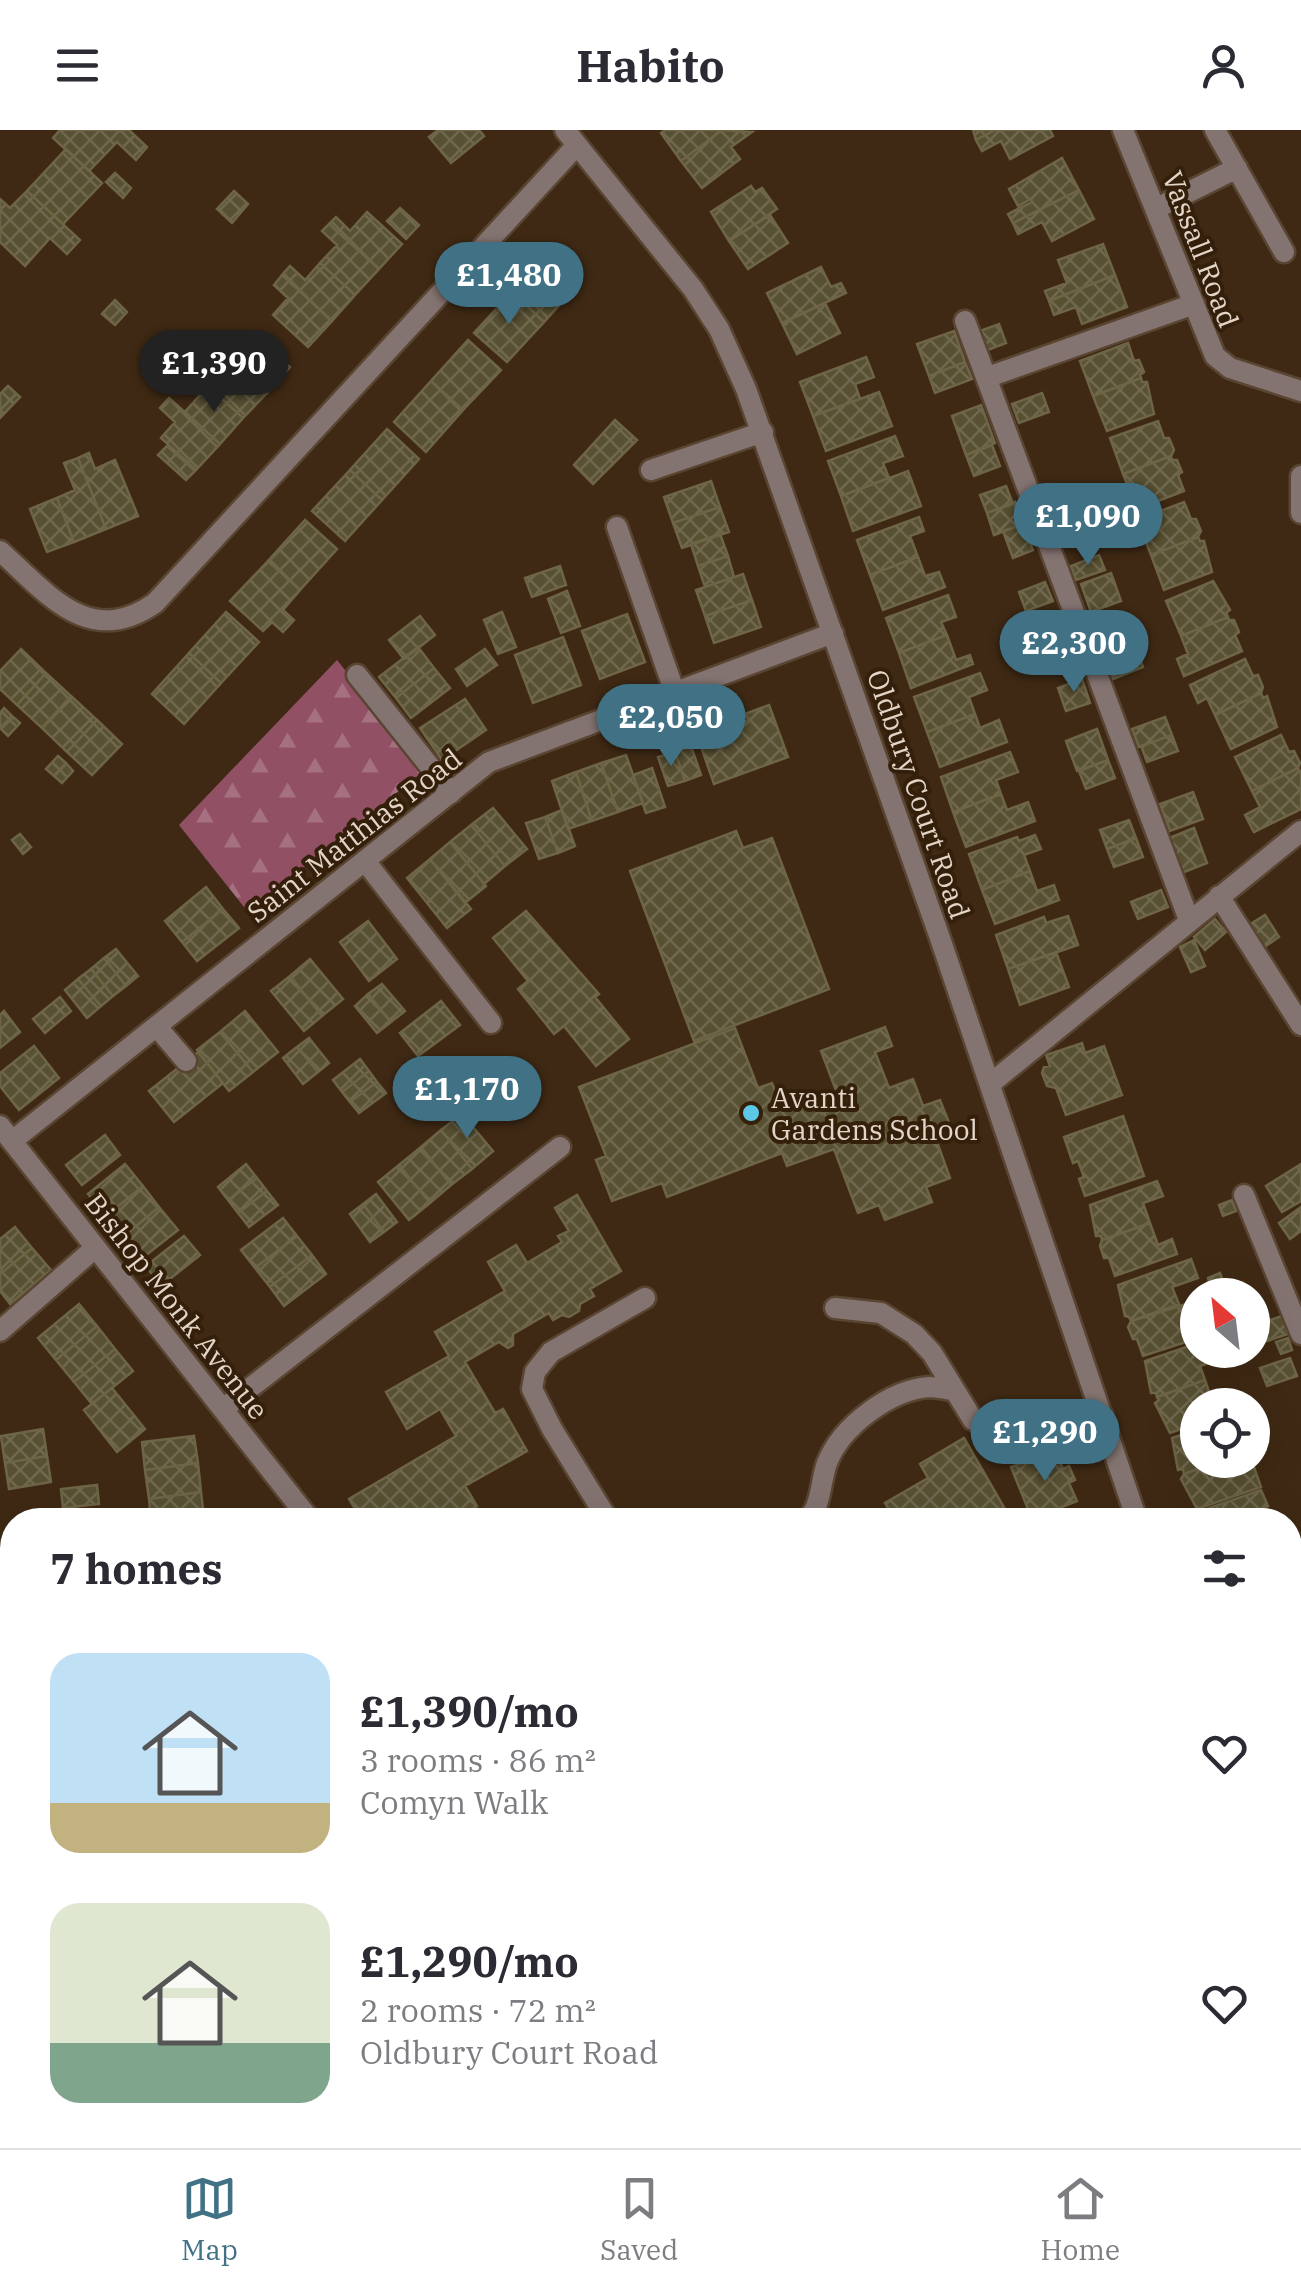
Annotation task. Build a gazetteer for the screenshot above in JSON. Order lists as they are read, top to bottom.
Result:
{
  "streets": {
    "street": [
      "Vassall Road",
      "Oldbury Court Road",
      "Saint Matthias Road",
      "Bishop Monk Avenue"
    ]
  },
  "crossings": [
    ["Oldbury Court Road", "Saint Matthias Road"],
    ["Saint Matthias Road", "Bishop Monk Avenue"]
  ],
  "places": ["Avanti Gardens School"],
  "north": "top left",
  "page": {
    "header": "Habito",
    "price": [
      "£1,480",
      "£1,390",
      "£1,090",
      "£2,300",
      "£2,050",
      "£1,170",
      "£1,290"
    ],
    "heading": "7 homes",
    "list": [
      {
        "name": "£1,390/mo",
        "note": "3 rooms · 86 m² · Comyn Walk"
      },
      {
        "name": "£1,290/mo",
        "note": "2 rooms · 72 m² · Oldbury Court Road"
      }
    ],
    "tabs": ["Map", "Saved", "Home"]
  }
}
